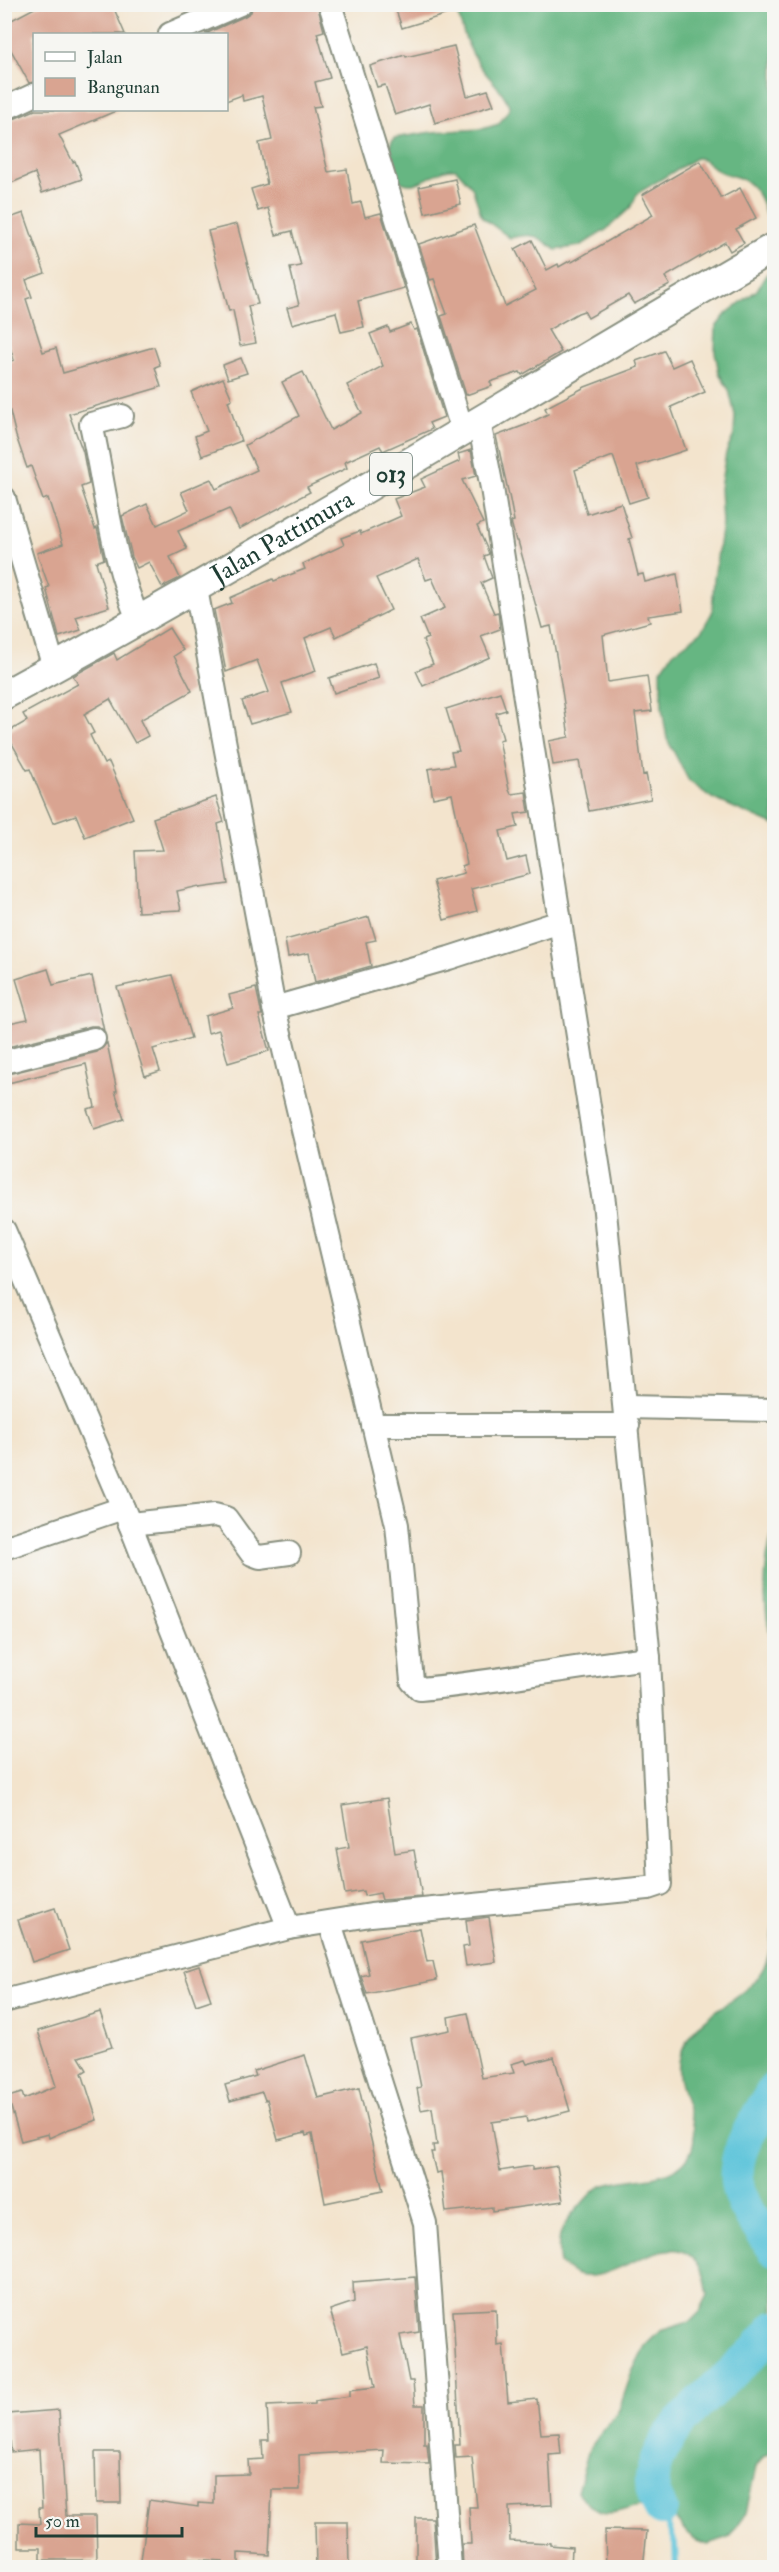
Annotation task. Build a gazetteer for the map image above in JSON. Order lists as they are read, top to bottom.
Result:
{
  "streets": {
    "main road": ["013", "Jalan Pattimura"]
  },
  "legend": ["Jalan", "Bangunan"],
  "scale_bar": "50 m"
}
